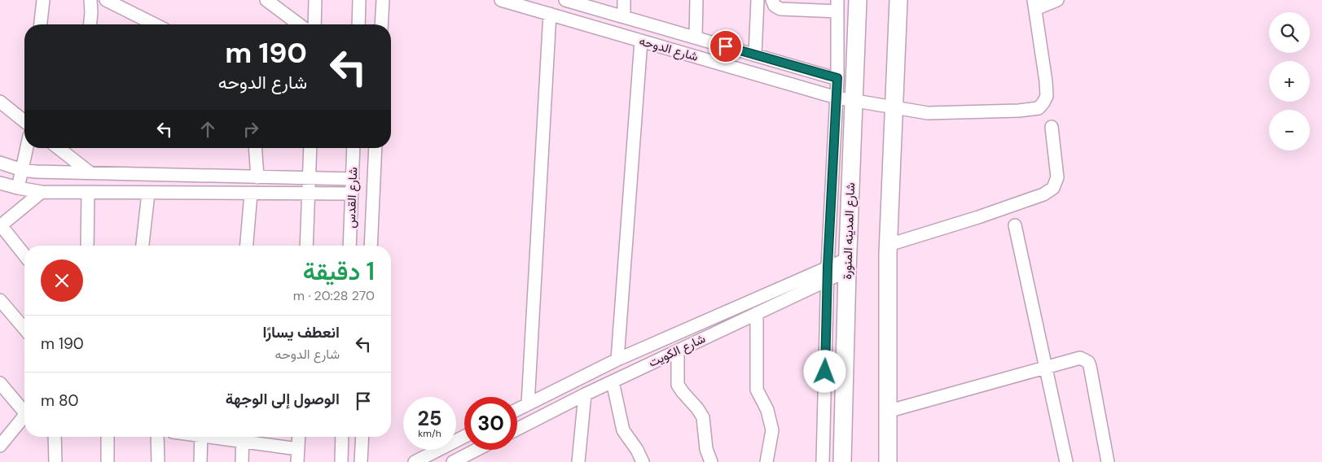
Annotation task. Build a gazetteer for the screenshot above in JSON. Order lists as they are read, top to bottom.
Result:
{
  "streets": {
    "main road": ["شارع المدينه المنورة"],
    "street": ["شارع الدوحه", "شارع القدس", "شارع الكويت"]
  },
  "crossings": [
    ["شارع الدوحه", "شارع المدينه المنورة"],
    ["شارع المدينه المنورة", "شارع الكويت"]
  ],
  "page": {
    "map_buttons": ["+", "−"],
    "turn": ["190 m", "شارع الدوحه"],
    "heading": ["1 دقيقة", "270 m · 20:28"],
    "list": [
      {
        "name": "انعطف يسارًا",
        "note": "شارع الدوحه",
        "value": "190 m"
      },
      {
        "name": "الوصول إلى الوجهة",
        "value": "80 m"
      }
    ],
    "speed": "25 km/h",
    "limit": "30"
  }
}
